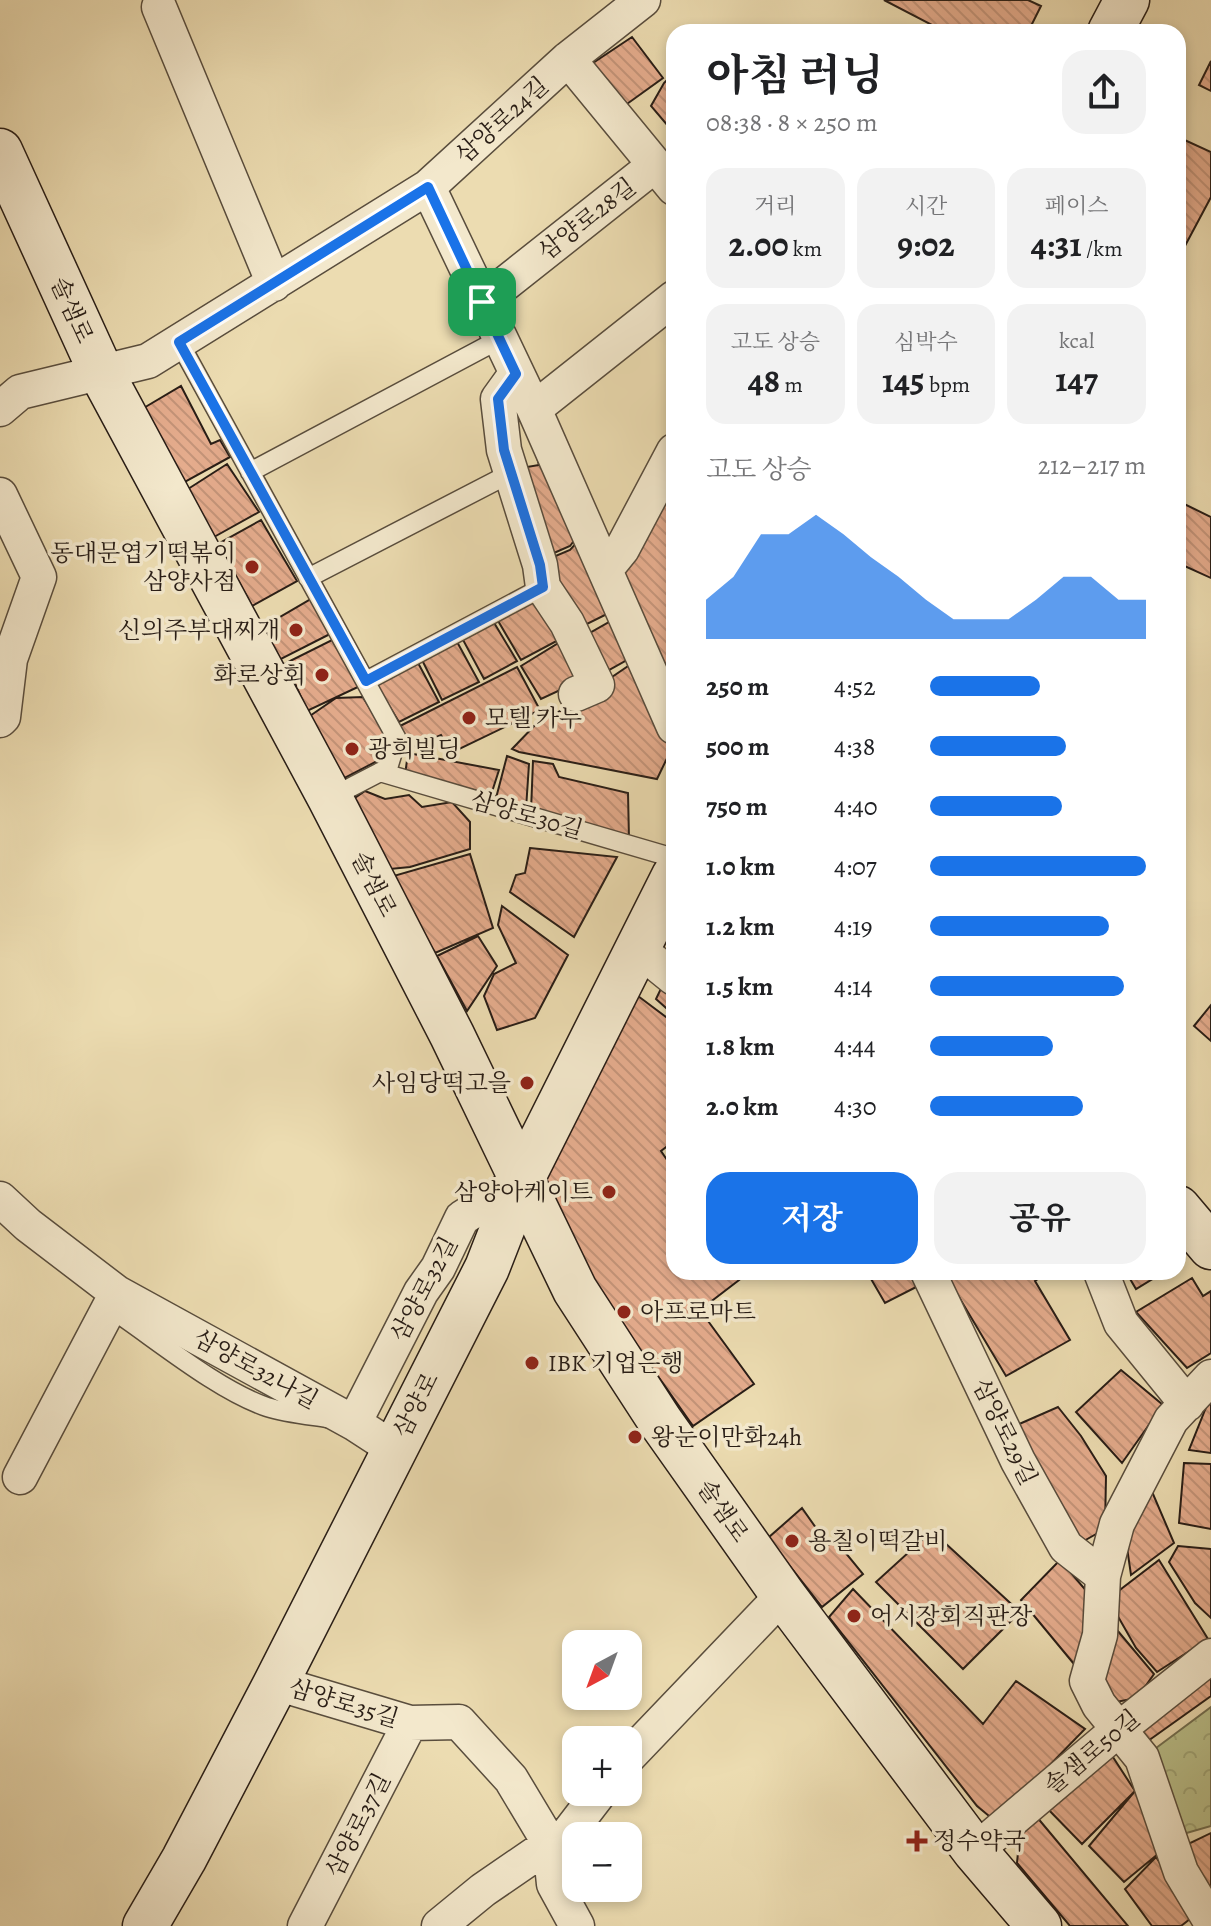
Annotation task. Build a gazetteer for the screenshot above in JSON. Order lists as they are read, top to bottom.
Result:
{
  "streets": {
    "main road": ["솔샘로", "삼양로"],
    "street": [
      "삼양로24길",
      "삼양로28길",
      "삼양로32길",
      "삼양로32나길",
      "삼양로29길",
      "삼양로35길",
      "솔샘로50길",
      "삼양로37길"
    ],
    "lane": ["삼양로30길"]
  },
  "crossings": [
    ["삼양로24길", "삼양로28길"],
    ["삼양로24길", "솔샘로"],
    ["솔샘로", "삼양로32길"],
    ["솔샘로", "삼양로"],
    ["솔샘로", "솔샘로50길"],
    ["삼양로32길", "삼양로32나길"],
    ["삼양로32길", "삼양로"],
    ["삼양로32나길", "삼양로"],
    ["삼양로", "삼양로35길"],
    ["삼양로35길", "삼양로37길"]
  ],
  "places": {
    "other": [
      "동대문엽기떡볶이 삼양사점",
      "신의주부대찌개",
      "화로상회",
      "모텔 카누",
      "광희빌딩",
      "사임당떡고을",
      "삼양아케이트",
      "아프로마트",
      "IBK 기업은행",
      "왕눈이만화24h",
      "용칠이떡갈비",
      "어시장회직판장"
    ],
    "health": ["정수약국"]
  },
  "north": "bottom left",
  "page": {
    "heading": ["아침 러닝", "08:38 · 8 × 250 m"],
    "stats": [
      ["거리", "2.00 km"],
      ["시간", "9:02"],
      ["페이스", "4:31 /km"],
      ["고도 상승", "48 m"],
      ["심박수", "145 bpm"],
      ["kcal", "147"]
    ],
    "chart": ["고도 상승", "212–217 m"],
    "list": [
      {
        "name": "250 m",
        "note": "4:52"
      },
      {
        "name": "500 m",
        "note": "4:38"
      },
      {
        "name": "750 m",
        "note": "4:40"
      },
      {
        "name": "1.0 km",
        "note": "4:07"
      },
      {
        "name": "1.2 km",
        "note": "4:19"
      },
      {
        "name": "1.5 km",
        "note": "4:14"
      },
      {
        "name": "1.8 km",
        "note": "4:44"
      },
      {
        "name": "2.0 km",
        "note": "4:30"
      }
    ],
    "buttons": ["저장", "공유"],
    "map_buttons": ["+", "−"]
  }
}
